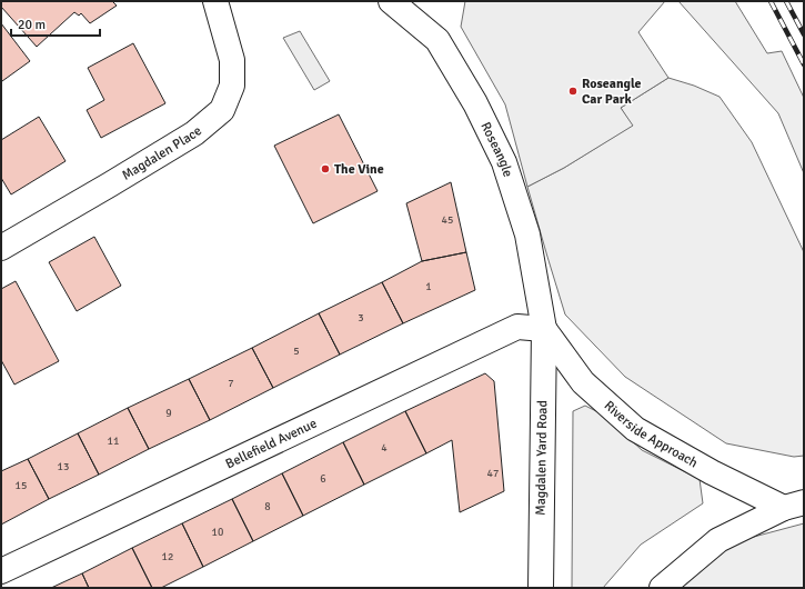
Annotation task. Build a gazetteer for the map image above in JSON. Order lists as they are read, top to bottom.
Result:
{
  "streets": {
    "street": [
      "Roseangle",
      "Magdalen Place",
      "Riverside Approach",
      "Bellefield Avenue",
      "Magdalen Yard Road"
    ]
  },
  "crossings": [
    ["Roseangle", "Riverside Approach"],
    ["Roseangle", "Bellefield Avenue"],
    ["Roseangle", "Magdalen Yard Road"],
    ["Riverside Approach", "Bellefield Avenue"],
    ["Riverside Approach", "Magdalen Yard Road"],
    ["Bellefield Avenue", "Magdalen Yard Road"]
  ],
  "places": ["Roseangle Car Park", "The Vine"],
  "house_numbers": [
    "45",
    "1",
    "3",
    "5",
    "7",
    "9",
    "11",
    "4",
    "13",
    "47",
    "6",
    "15",
    "8",
    "10",
    "12"
  ],
  "scale_bar": "20 m"
}
